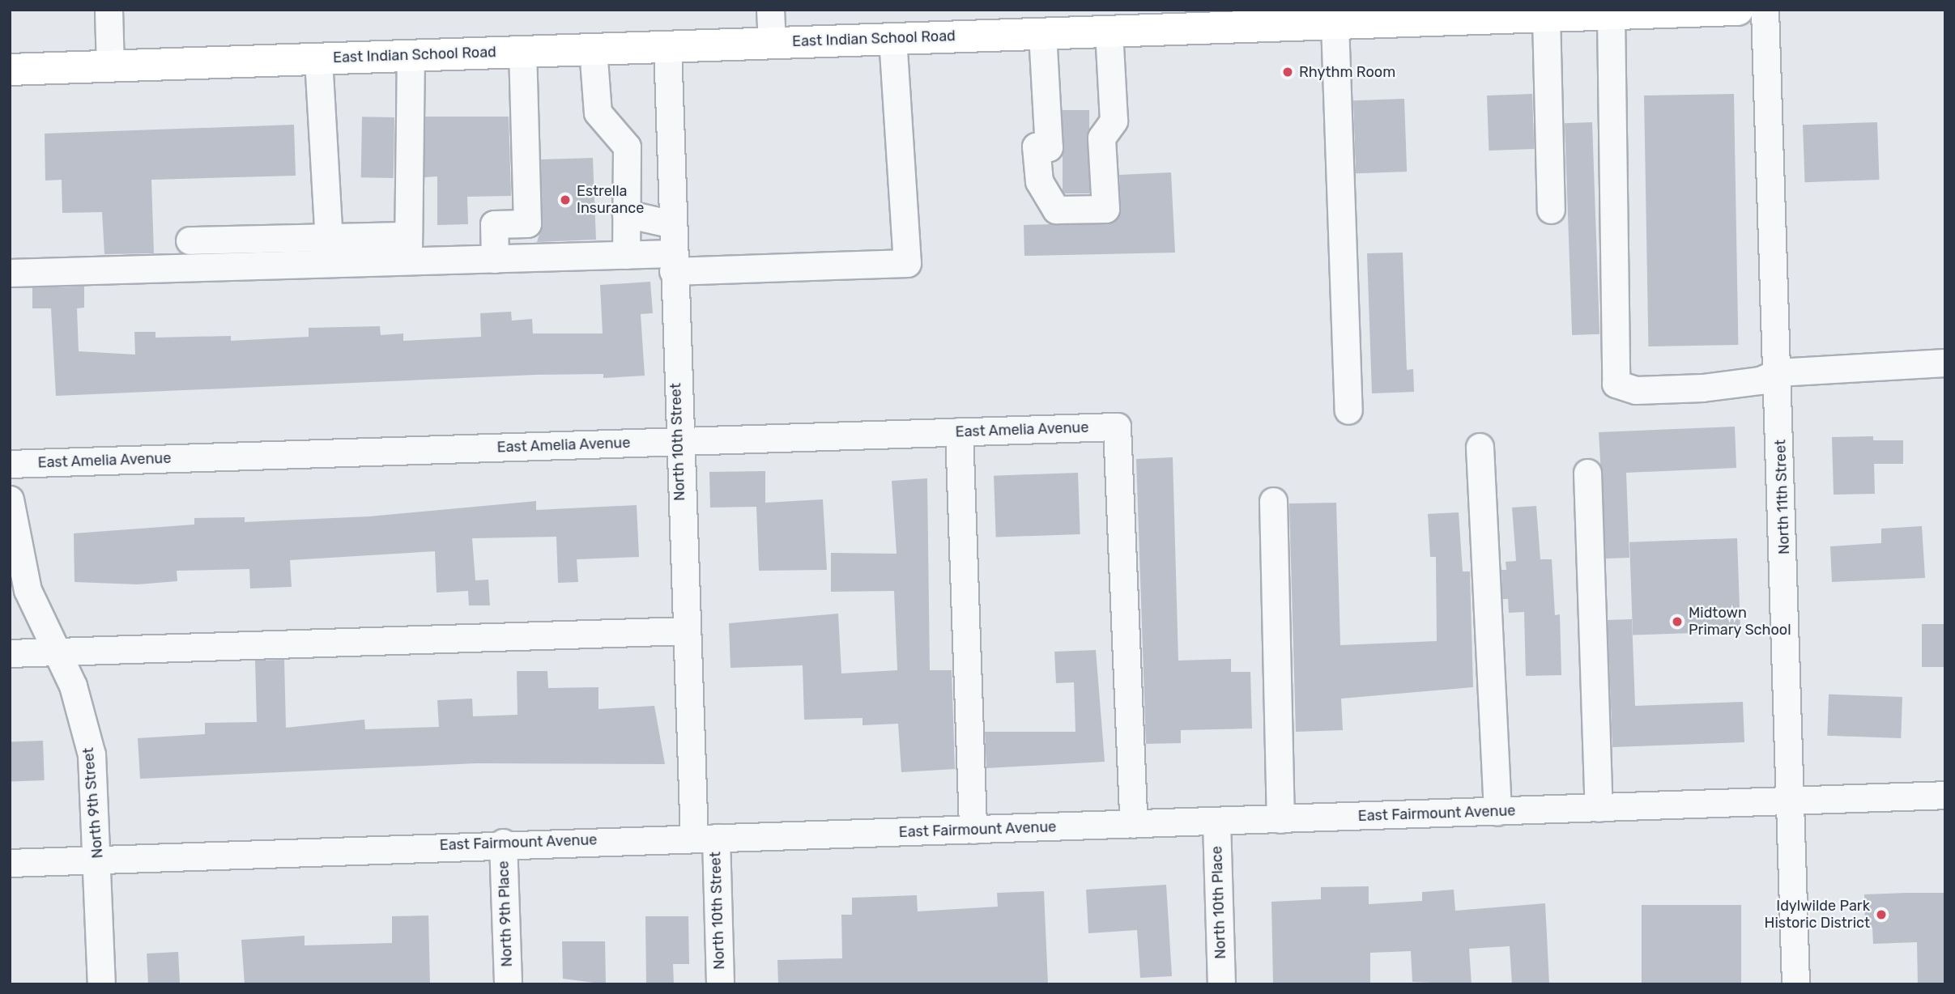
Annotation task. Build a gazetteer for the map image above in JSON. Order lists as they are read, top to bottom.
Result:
{
  "streets": {
    "main road": ["East Indian School Road"],
    "street": [
      "East Amelia Avenue",
      "North 10th Street",
      "North 11th Street",
      "North 9th Street",
      "East Fairmount Avenue",
      "North 10th Place",
      "North 9th Place"
    ]
  },
  "crossings": [
    ["East Indian School Road", "North 10th Street"],
    ["East Amelia Avenue", "North 10th Street"],
    ["East Amelia Avenue", "East Fairmount Avenue"],
    ["North 10th Street", "East Fairmount Avenue"],
    ["North 11th Street", "East Fairmount Avenue"],
    ["North 9th Street", "East Fairmount Avenue"],
    ["East Fairmount Avenue", "North 10th Place"],
    ["East Fairmount Avenue", "North 9th Place"]
  ],
  "places": [
    "Rhythm Room",
    "Estrella Insurance",
    "Midtown Primary School",
    "Idylwilde Park Historic District"
  ]
}
